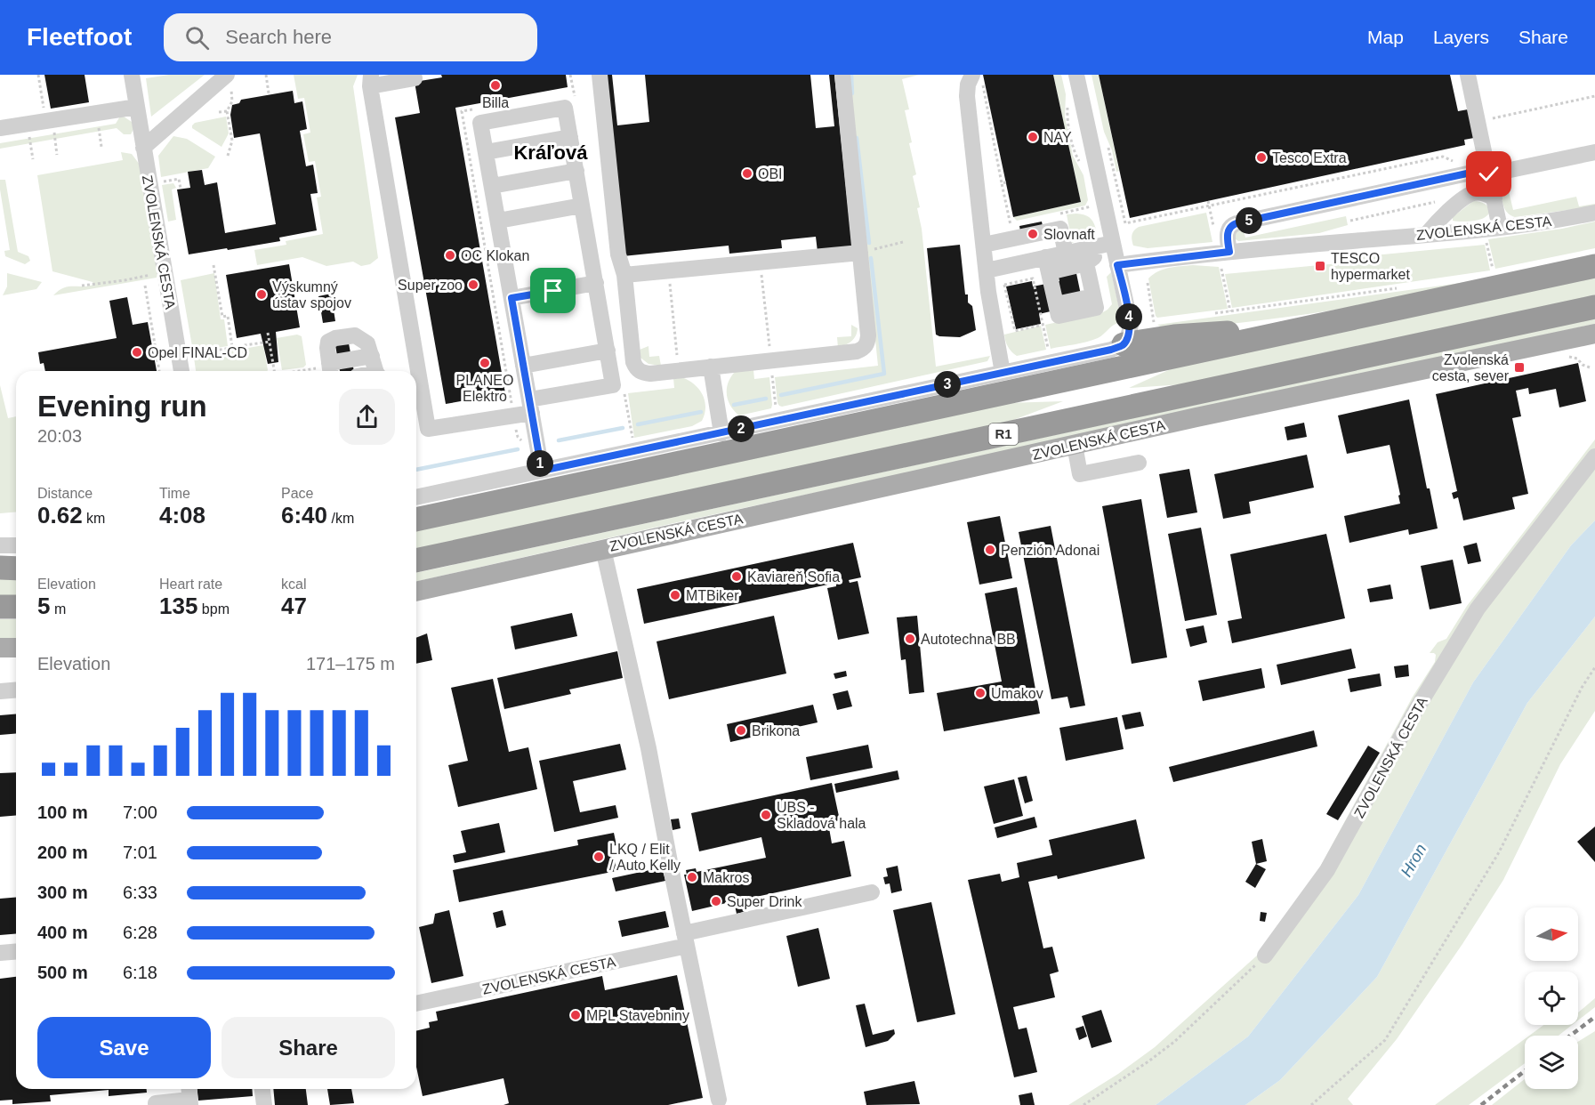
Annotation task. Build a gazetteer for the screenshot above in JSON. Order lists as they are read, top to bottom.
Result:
{
  "streets": {
    "highway": ["R1"],
    "main road": ["ZVOLENSKÁ CESTA"]
  },
  "districts": ["Kráľová"],
  "water": ["Hron"],
  "places": {
    "other": [
      "Billa",
      "NAY",
      "Tesco Extra",
      "OBI",
      "Slovnaft",
      "OC Klokan",
      "Super zoo",
      "Výskumný ústav spojov",
      "Opel FINAL-CD",
      "PLANEO Elektro",
      "Penzión Adonai",
      "Kaviareň Sofia",
      "MTBiker",
      "Autotechna BB",
      "Umakov",
      "Brikona",
      "UBS - Skladová hala",
      "LKQ / Elit / Auto Kelly",
      "Makros",
      "Super Drink",
      "MPL Stavebniny"
    ],
    "transit": ["TESCO hypermarket", "Zvolenská cesta, sever"]
  },
  "north": "right",
  "page": {
    "header": "Fleetfoot",
    "search": "Search here",
    "nav": ["Map", "Layers", "Share"],
    "pins": [
      "5",
      "4",
      "3",
      "2",
      "1"
    ],
    "heading": ["Evening run", "20:03"],
    "stats": [
      ["Distance", "0.62 km"],
      ["Time", "4:08"],
      ["Pace", "6:40 /km"],
      ["Elevation", "5 m"],
      ["Heart rate", "135 bpm"],
      ["kcal", "47"]
    ],
    "chart": ["Elevation", "171–175 m"],
    "list": [
      {
        "name": "100 m",
        "note": "7:00"
      },
      {
        "name": "200 m",
        "note": "7:01"
      },
      {
        "name": "300 m",
        "note": "6:33"
      },
      {
        "name": "400 m",
        "note": "6:28"
      },
      {
        "name": "500 m",
        "note": "6:18"
      }
    ],
    "buttons": ["Save", "Share"]
  }
}
